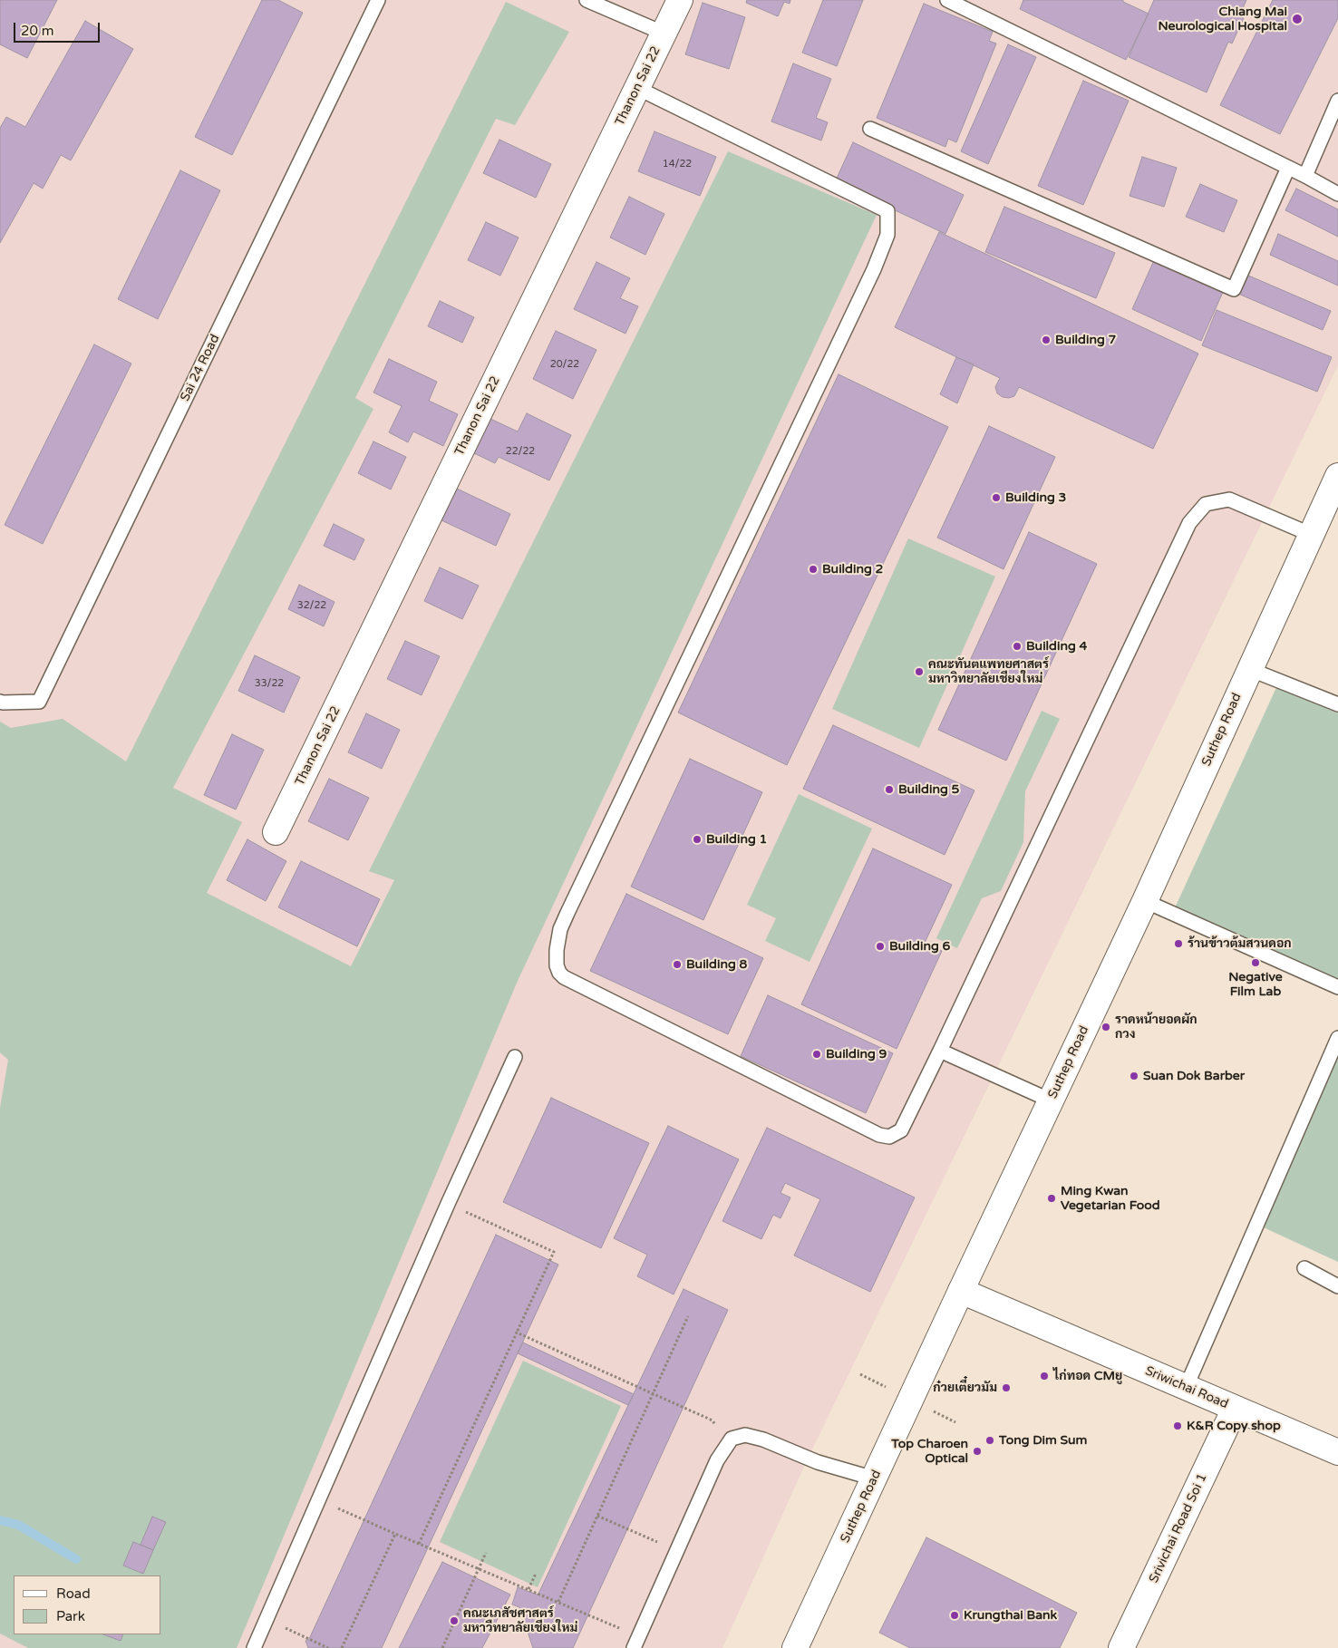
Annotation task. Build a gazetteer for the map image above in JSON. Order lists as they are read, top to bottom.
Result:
{
  "streets": {
    "street": [
      "Thanon Sai 22",
      "Suthep Road",
      "Sriwichai Road",
      "Srivichai Road Soi 1"
    ],
    "lane": ["Sai 24 Road"]
  },
  "crossings": [
    ["Suthep Road", "Sriwichai Road"],
    ["Sriwichai Road", "Srivichai Road Soi 1"]
  ],
  "places": [
    "Chiang Mai Neurological Hospital",
    "Building 7",
    "Building 3",
    "Building 2",
    "Building 4",
    "คณะทันตแพทยศาสตร์ มหาวิทยาลัยเชียงใหม่",
    "Building 5",
    "Building 1",
    "ร้านข้าวต้มสวนดอก",
    "Building 6",
    "Negative Film Lab",
    "Building 8",
    "ราดหน้ายอดผัก กวง",
    "Building 9",
    "Suan Dok Barber",
    "Ming Kwan Vegetarian Food",
    "ไก่ทอด CMยู",
    "ก๋วยเตี๋ยวมัม",
    "K&R Copy shop",
    "Tong Dim Sum",
    "Top Charoen Optical",
    "Krungthai Bank",
    "คณะเภสัชศาสตร์ มหาวืทยาลัยเชียงใหม่"
  ],
  "house_numbers": [
    "14/22",
    "20/22",
    "22/22",
    "32/22",
    "33/22"
  ],
  "legend": ["Road", "Park"],
  "scale_bar": "20 m"
}
